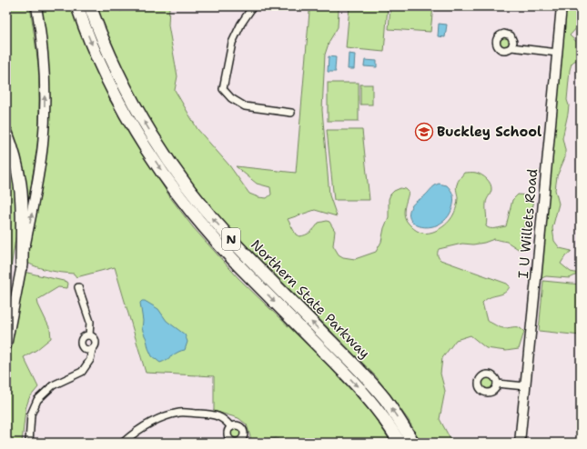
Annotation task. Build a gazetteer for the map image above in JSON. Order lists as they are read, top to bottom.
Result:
{
  "streets": {
    "highway": ["N", "Northern State Parkway"],
    "street": ["I U Willets Road"]
  },
  "places": {
    "school or university": ["Buckley School"]
  }
}
